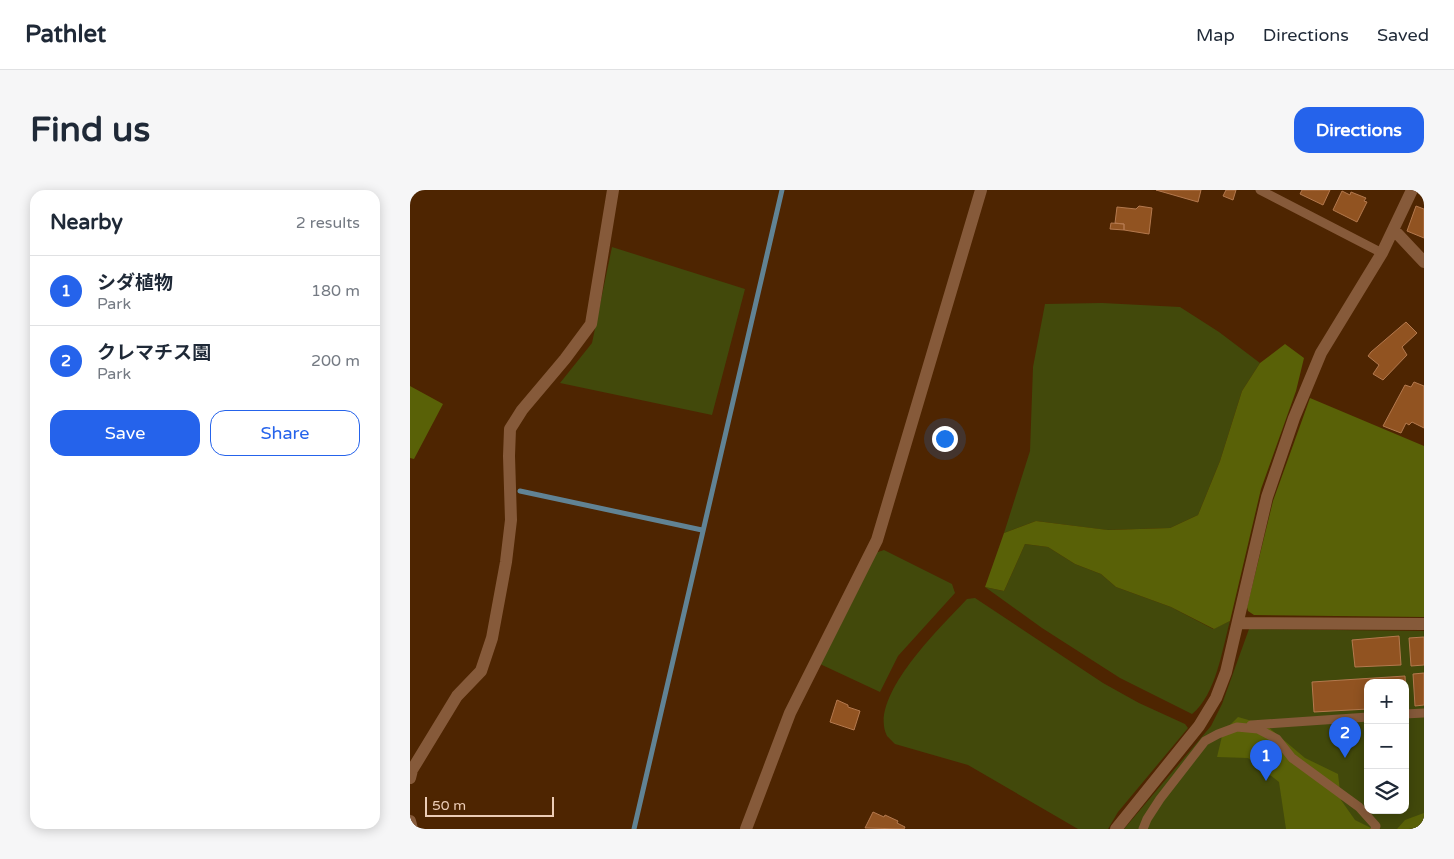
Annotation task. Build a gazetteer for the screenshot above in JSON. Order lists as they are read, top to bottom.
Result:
{
  "scale_bar": "50 m",
  "page": {
    "header": "Pathlet",
    "nav": ["Map", "Directions", "Saved"],
    "buttons": [
      "Directions",
      ["Save", "Share"]
    ],
    "title": "Find us",
    "heading": ["Nearby", "2 results"],
    "list": [
      {
        "mark": "1",
        "name": "シダ植物",
        "note": "Park",
        "value": "180 m"
      },
      {
        "mark": "2",
        "name": "クレマチス園",
        "note": "Park",
        "value": "200 m"
      }
    ],
    "map_buttons": ["+", "−"],
    "pins": ["2", "1"],
    "scale": "50 m"
  }
}
